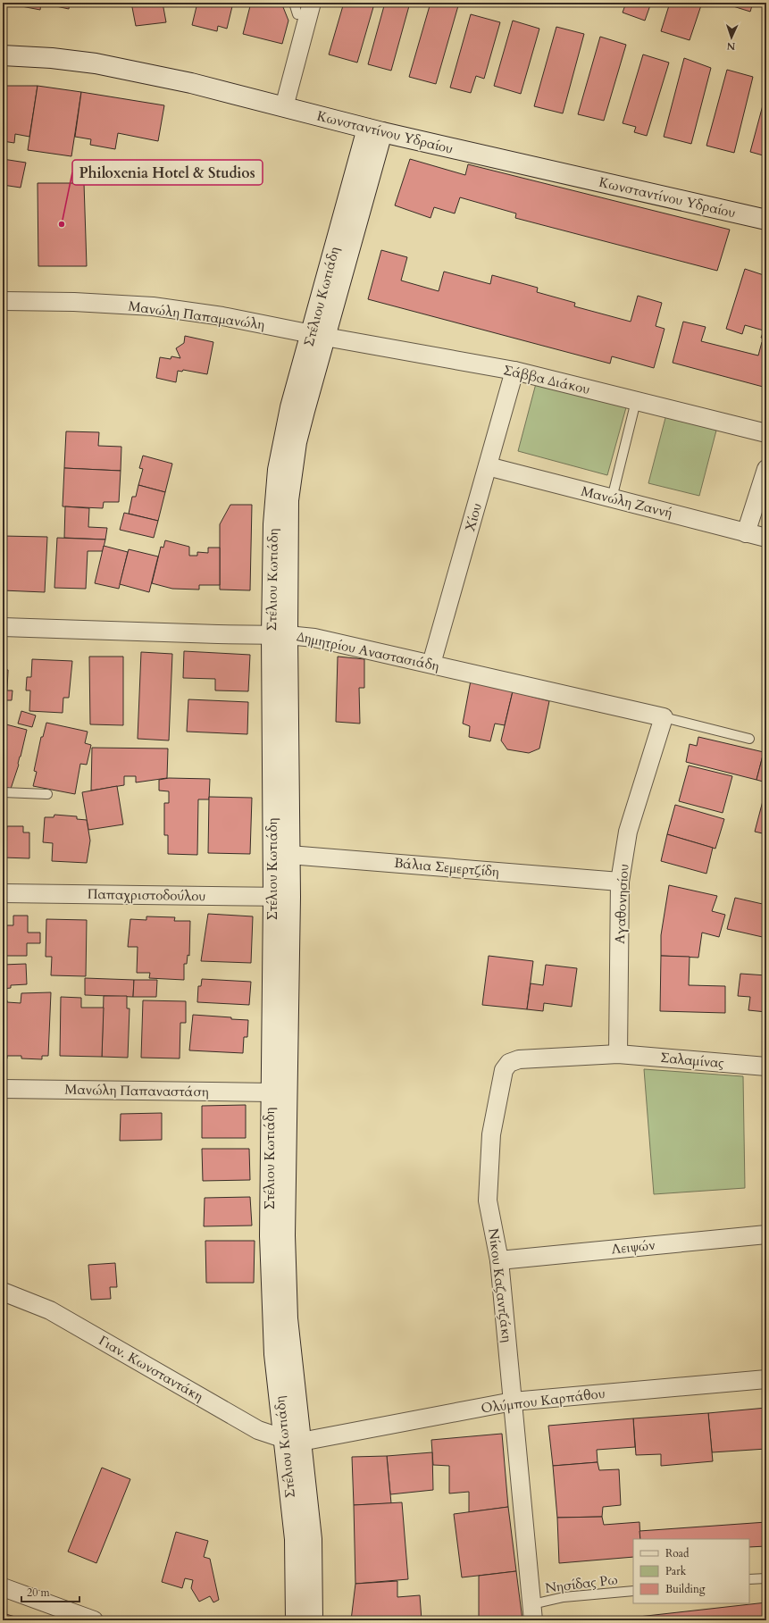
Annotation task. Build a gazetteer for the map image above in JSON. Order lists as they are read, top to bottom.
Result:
{
  "streets": {
    "street": [
      "Κωνσταντίνου Υδραίου",
      "Στέλιου Κωτιάδη",
      "Μανώλη Παπαμανώλη",
      "Σάββα Διάκου",
      "Μανώλη Ζαννή",
      "Χίου",
      "Δημητρίου Αναστασιάδη",
      "Βάλια Σεμερτζίδη",
      "Παπαχριστοδούλου",
      "Αγαθονησίου",
      "Σαλαμίνας",
      "Μανώλη Παπαναστάση",
      "Λειψών",
      "Νίκου Καζαντζάκη",
      "Γιαν. Κωνσταντάκη",
      "Ολύμπου Καρπάθου"
    ],
    "lane": ["Νησίδας Ρω"]
  },
  "crossings": [
    ["Κωνσταντίνου Υδραίου", "Στέλιου Κωτιάδη"],
    ["Στέλιου Κωτιάδη", "Μανώλη Παπαμανώλη"],
    ["Στέλιου Κωτιάδη", "Σάββα Διάκου"],
    ["Στέλιου Κωτιάδη", "Δημητρίου Αναστασιάδη"],
    ["Στέλιου Κωτιάδη", "Βάλια Σεμερτζίδη"],
    ["Στέλιου Κωτιάδη", "Παπαχριστοδούλου"],
    ["Στέλιου Κωτιάδη", "Μανώλη Παπαναστάση"],
    ["Στέλιου Κωτιάδη", "Γιαν. Κωνσταντάκη"],
    ["Στέλιου Κωτιάδη", "Ολύμπου Καρπάθου"],
    ["Μανώλη Παπαμανώλη", "Σάββα Διάκου"],
    ["Σάββα Διάκου", "Χίου"],
    ["Μανώλη Ζαννή", "Χίου"],
    ["Χίου", "Δημητρίου Αναστασιάδη"],
    ["Δημητρίου Αναστασιάδη", "Αγαθονησίου"],
    ["Βάλια Σεμερτζίδη", "Αγαθονησίου"],
    ["Αγαθονησίου", "Σαλαμίνας"],
    ["Αγαθονησίου", "Νίκου Καζαντζάκη"],
    ["Σαλαμίνας", "Νίκου Καζαντζάκη"],
    ["Λειψών", "Νίκου Καζαντζάκη"],
    ["Νίκου Καζαντζάκη", "Ολύμπου Καρπάθου"],
    ["Νίκου Καζαντζάκη", "Νησίδας Ρω"],
    ["Γιαν. Κωνσταντάκη", "Ολύμπου Καρπάθου"]
  ],
  "places": ["Philoxenia Hotel & Studios"],
  "legend": ["Road", "Park", "Building"],
  "scale_bar": "20 m",
  "north": "bottom"
}
